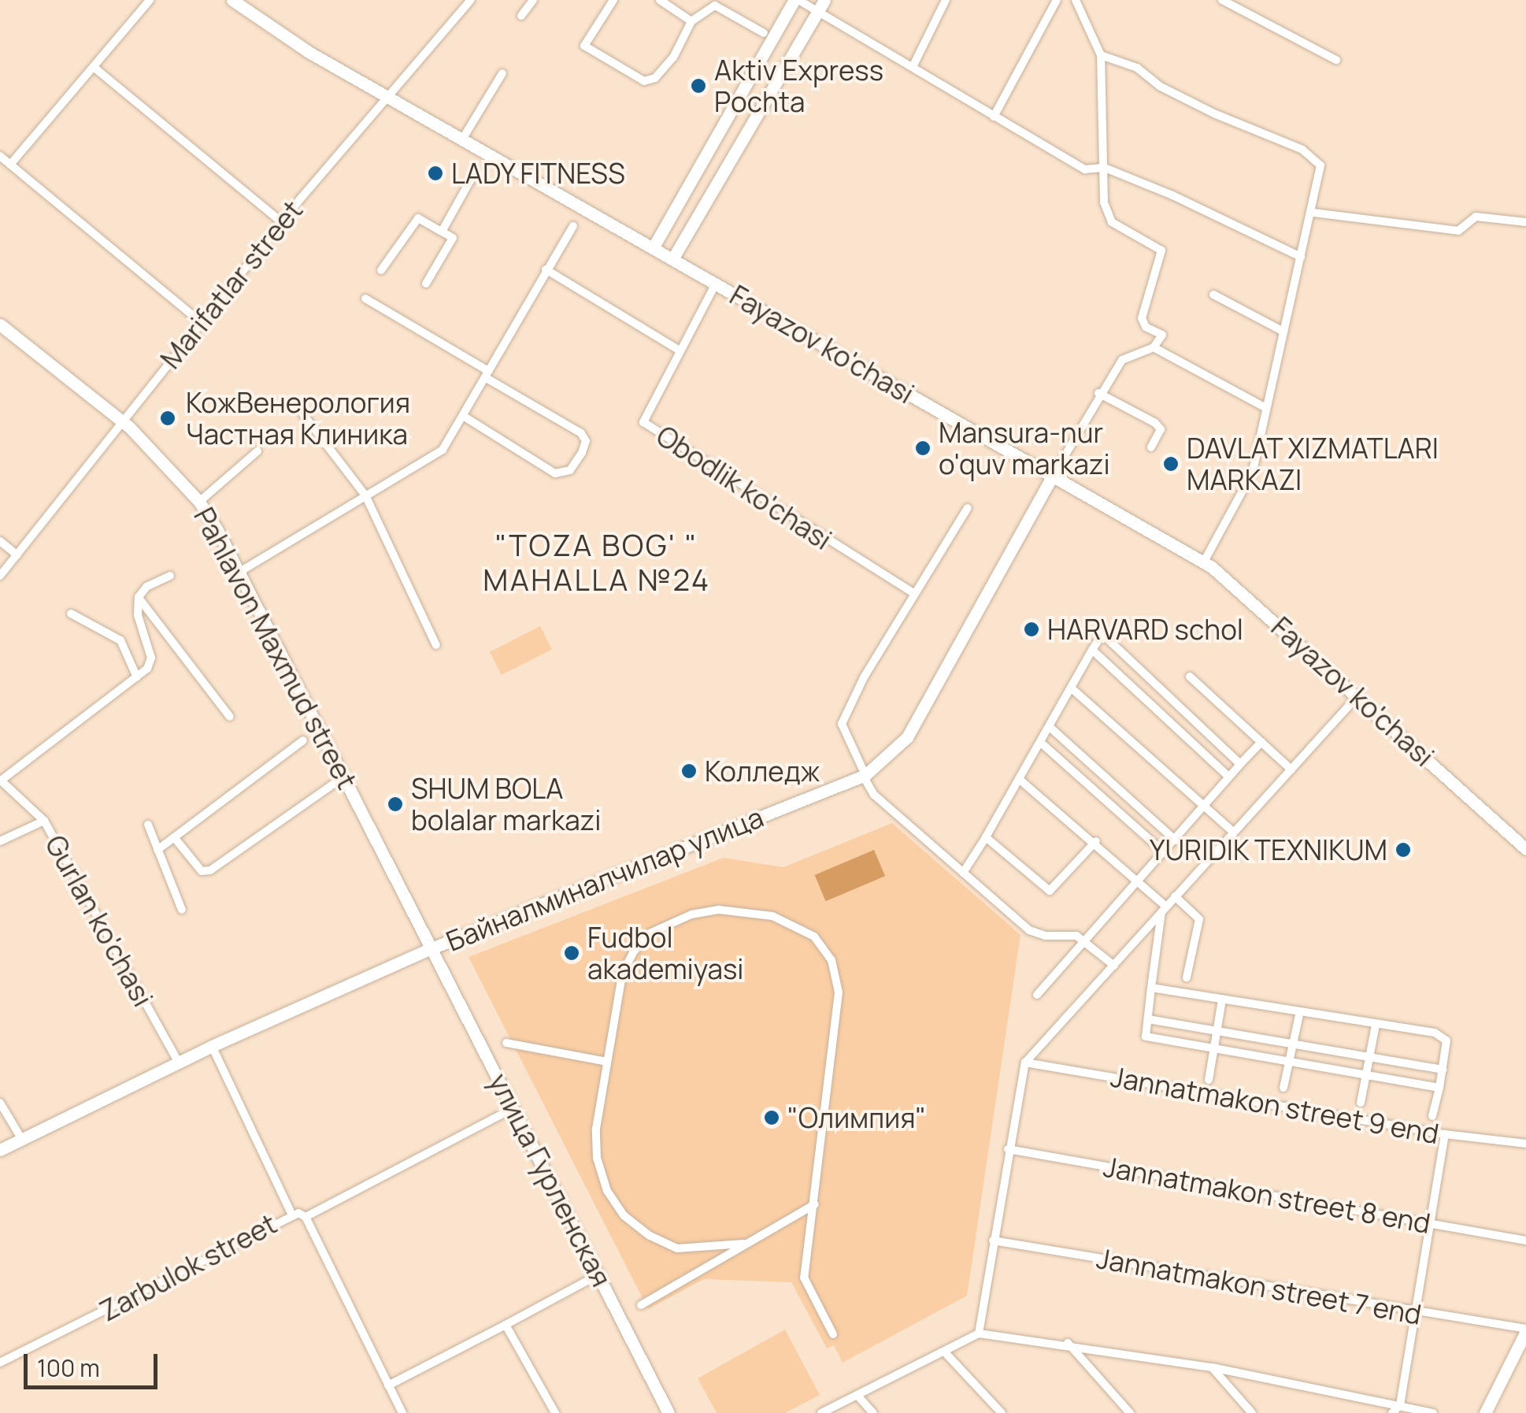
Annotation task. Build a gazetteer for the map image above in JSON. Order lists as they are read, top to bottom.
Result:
{
  "streets": {
    "street": [
      "Marifatlar street",
      "Fayazov ko'chasi",
      "Obodlik ko'chasi",
      "Pahlavon Maxmud street",
      "Байналминалчилар улица",
      "Gurlan ko'chasi",
      "Jannatmakon street 9 end",
      "улица Гурленская",
      "Jannatmakon street 8 end",
      "Zarbulok street",
      "Jannatmakon street 7 end"
    ]
  },
  "crossings": [
    ["Marifatlar street", "Fayazov ko'chasi"],
    ["Marifatlar street", "Pahlavon Maxmud street"],
    ["Fayazov ko'chasi", "Obodlik ko'chasi"],
    ["Fayazov ko'chasi", "Байналминалчилар улица"],
    ["Pahlavon Maxmud street", "Байналминалчилар улица"],
    ["Pahlavon Maxmud street", "улица Гурленская"],
    ["Байналминалчилар улица", "Gurlan ko'chasi"],
    ["Байналминалчилар улица", "улица Гурленская"],
    ["Байналминалчилар улица", "Zarbulok street"],
    ["улица Гурленская", "Zarbulok street"]
  ],
  "districts": ["\"TOZA BOG' \" MAHALLA №24"],
  "places": [
    "Aktiv Express Pochta",
    "LADY FITNESS",
    "КожВенерология Частная Клиника",
    "Mansura-nur o'quv markazi",
    "DAVLAT XIZMATLARI MARKAZI",
    "HARVARD schol",
    "Колледж",
    "SHUM BOLA bolalar markazi",
    "YURIDIK TEXNIKUM",
    "Fudbol akademiyasi",
    "\"Олимпия\""
  ],
  "scale_bar": "100 m"
}
